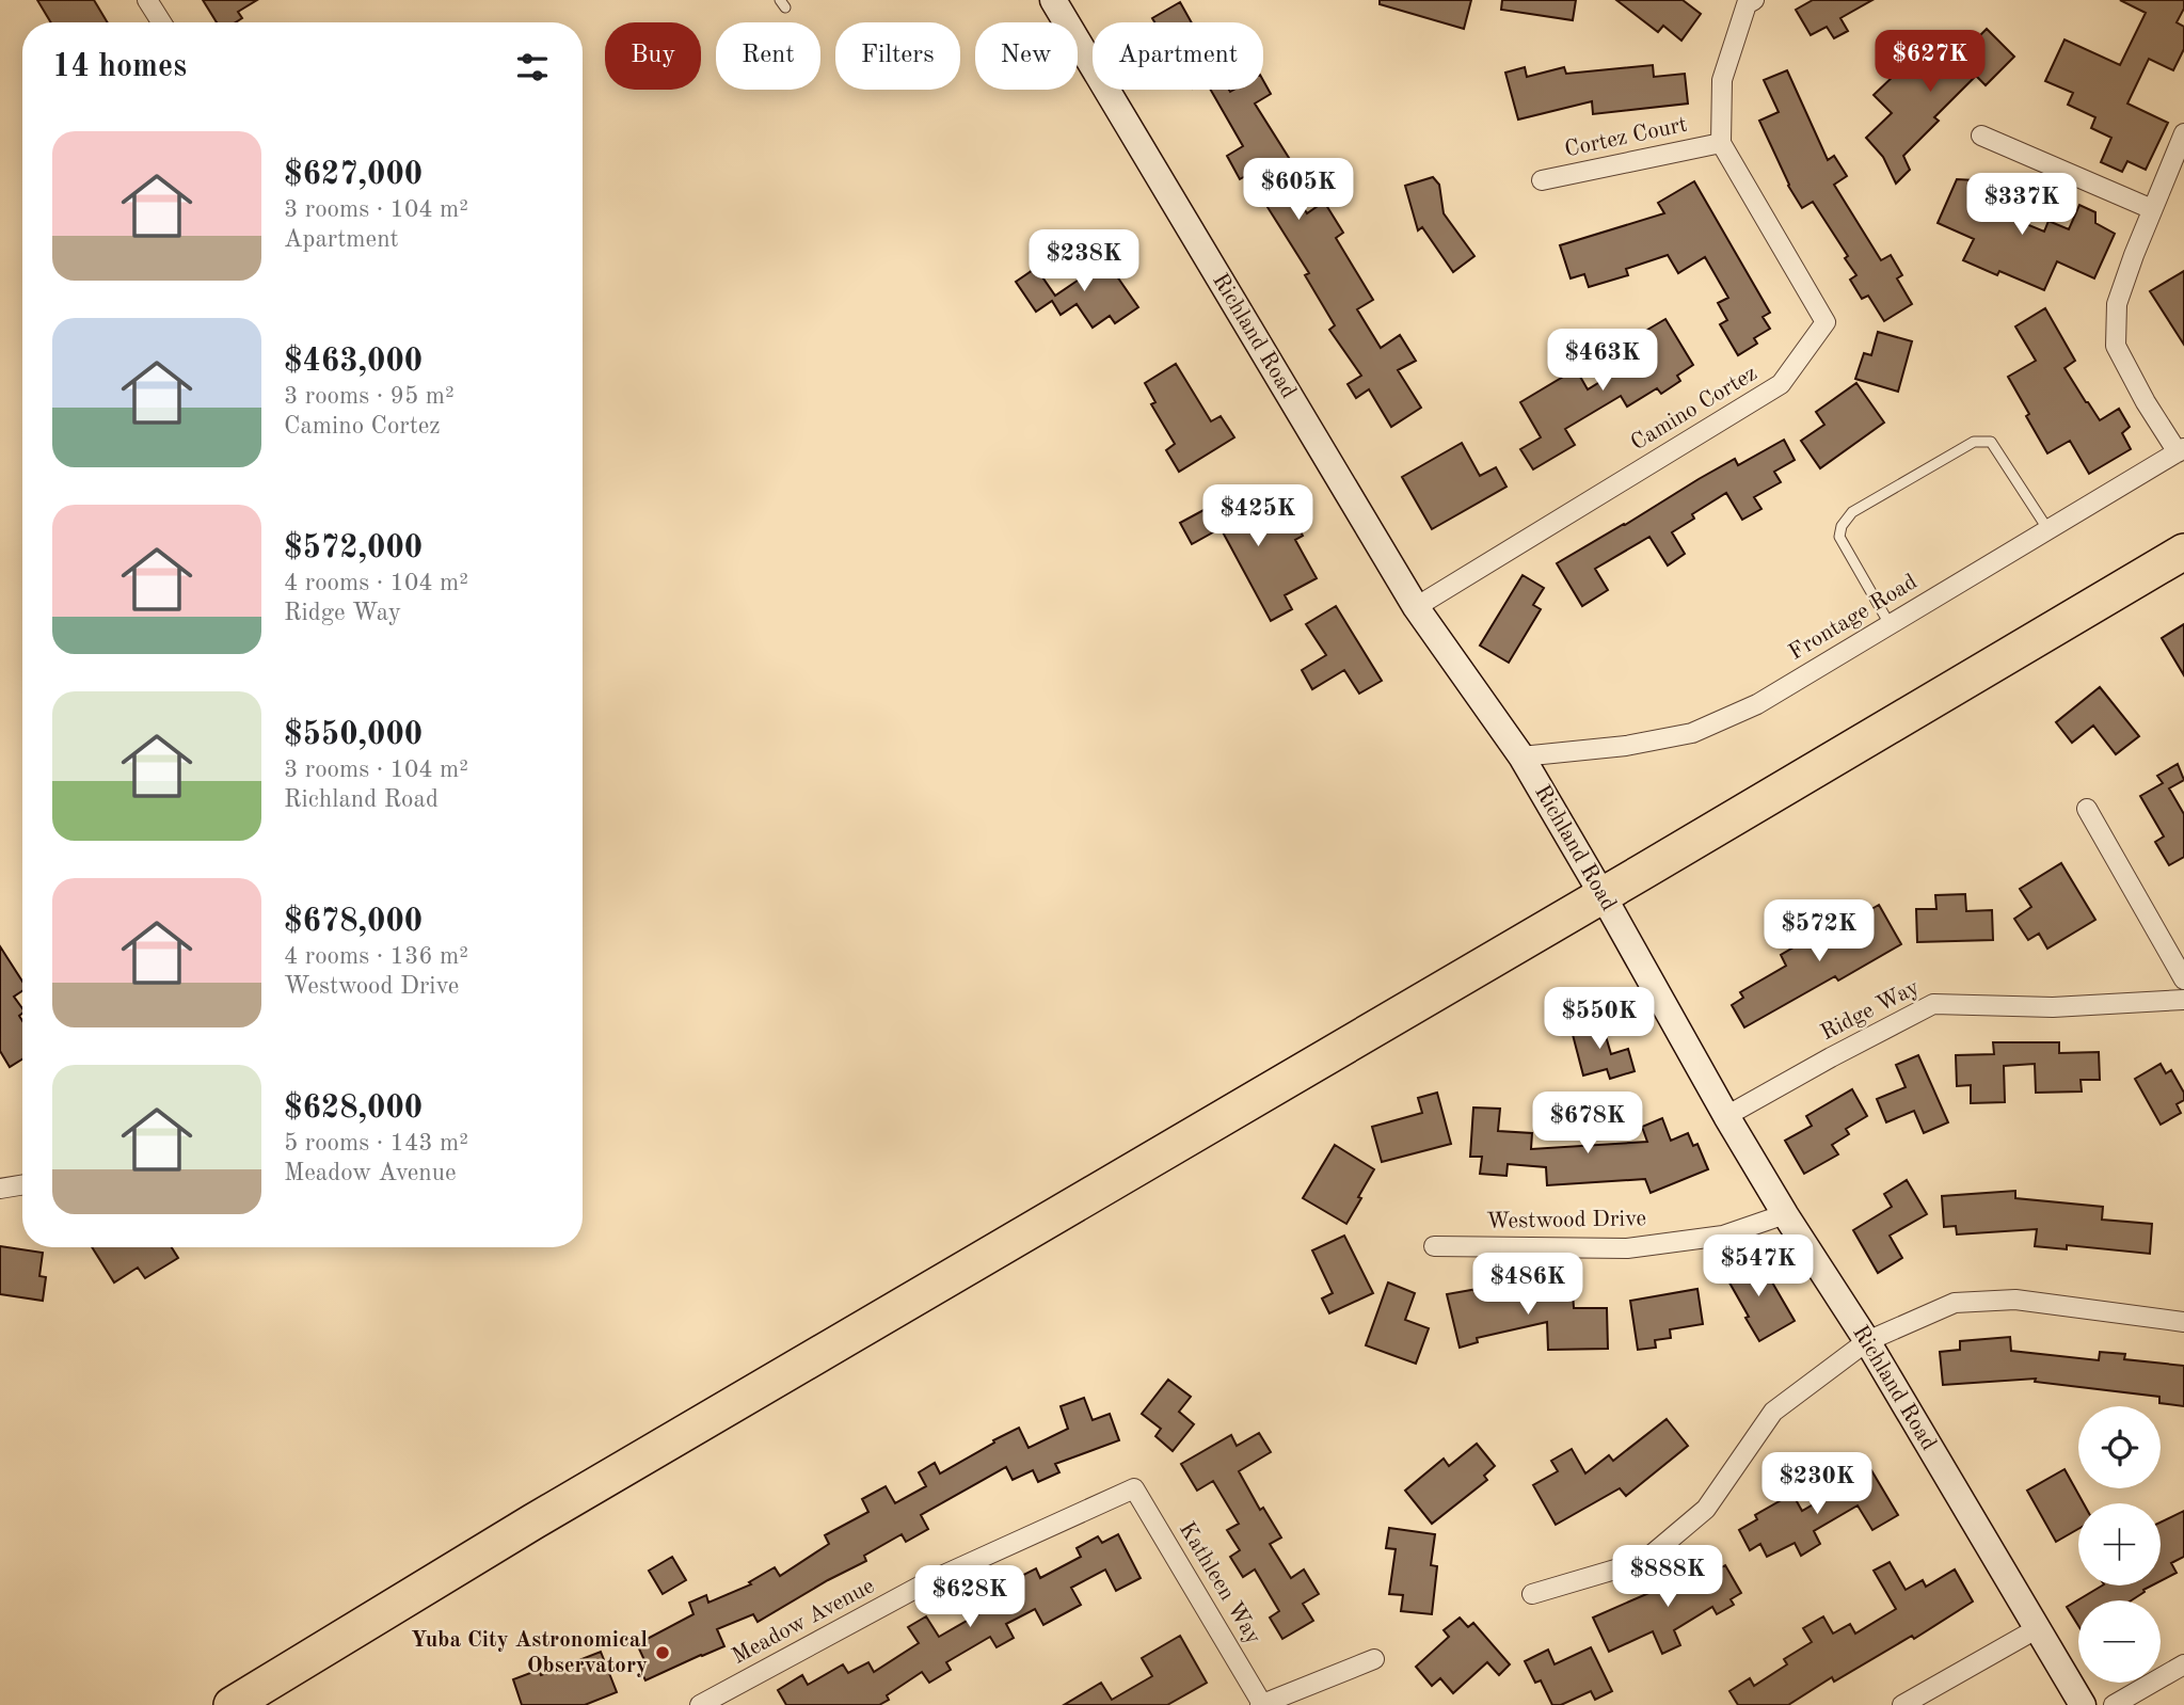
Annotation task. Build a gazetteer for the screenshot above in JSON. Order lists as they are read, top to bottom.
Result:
{
  "streets": {
    "street": [
      "Cortez Court",
      "Richland Road",
      "Camino Cortez",
      "Frontage Road",
      "Ridge Way",
      "Westwood Drive",
      "Kathleen Way",
      "Meadow Avenue"
    ]
  },
  "crossings": [
    ["Cortez Court", "Camino Cortez"],
    ["Richland Road", "Camino Cortez"],
    ["Richland Road", "Frontage Road"],
    ["Richland Road", "Ridge Way"],
    ["Richland Road", "Westwood Drive"],
    ["Kathleen Way", "Meadow Avenue"]
  ],
  "places": ["Yuba City Astronomical Observatory"],
  "page": {
    "chip": [
      "Buy",
      "Rent",
      "Filters",
      "New",
      "Apartment"
    ],
    "heading": "14 homes",
    "price": [
      "$627K",
      "$605K",
      "$337K",
      "$238K",
      "$463K",
      "$425K",
      "$572K",
      "$550K",
      "$678K",
      "$547K",
      "$486K",
      "$230K",
      "$888K",
      "$628K"
    ],
    "list": [
      {
        "name": "$627,000",
        "note": "3 rooms · 104 m² · Apartment"
      },
      {
        "name": "$463,000",
        "note": "3 rooms · 95 m² · Camino Cortez"
      },
      {
        "name": "$572,000",
        "note": "4 rooms · 104 m² · Ridge Way"
      },
      {
        "name": "$550,000",
        "note": "3 rooms · 104 m² · Richland Road"
      },
      {
        "name": "$678,000",
        "note": "4 rooms · 136 m² · Westwood Drive"
      },
      {
        "name": "$628,000",
        "note": "5 rooms · 143 m² · Meadow Avenue"
      }
    ],
    "map_buttons": ["+", "−"]
  }
}
